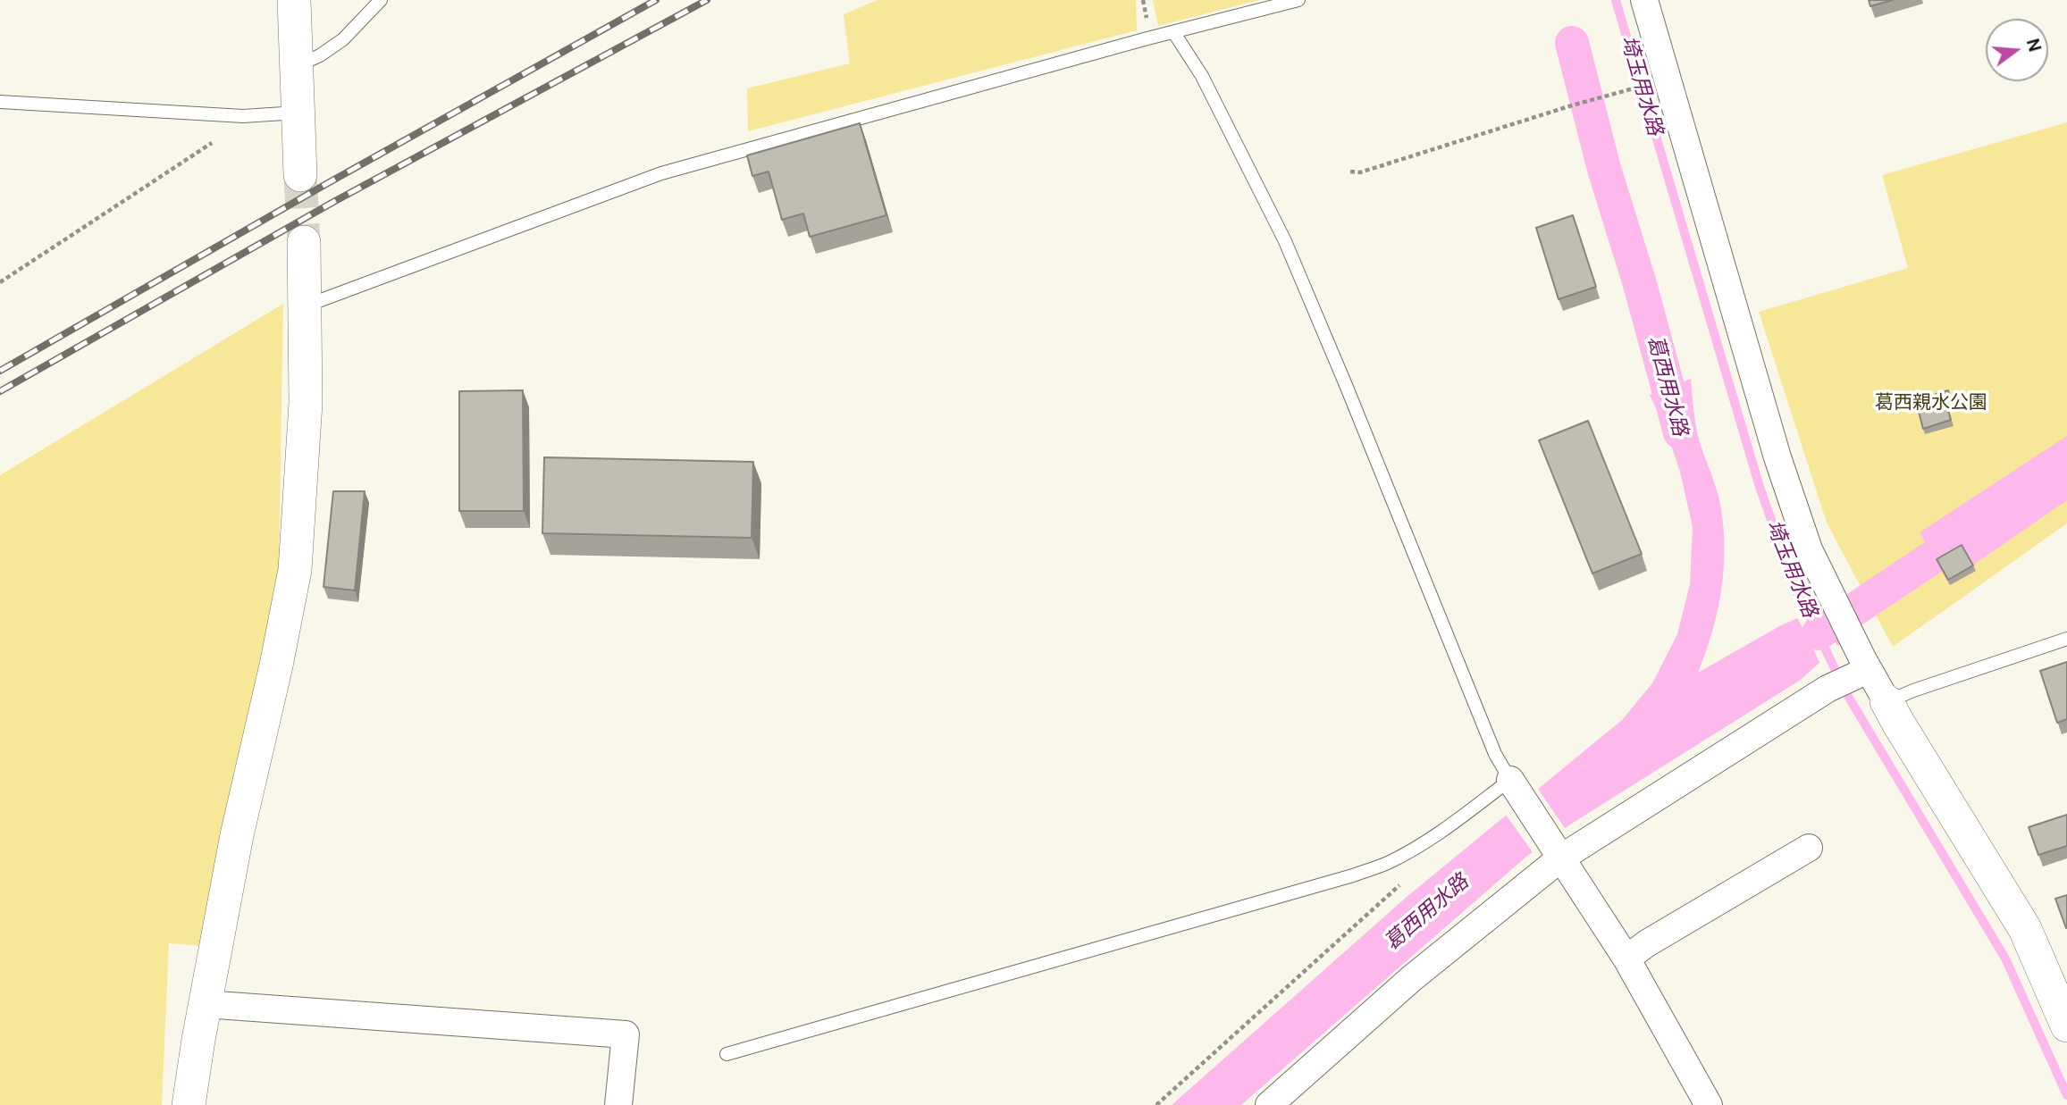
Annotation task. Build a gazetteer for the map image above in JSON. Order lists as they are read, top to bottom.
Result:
{
  "water": ["埼玉用水路", "葛西用水路"],
  "parks": ["葛西親水公園"],
  "north": "right"
}
